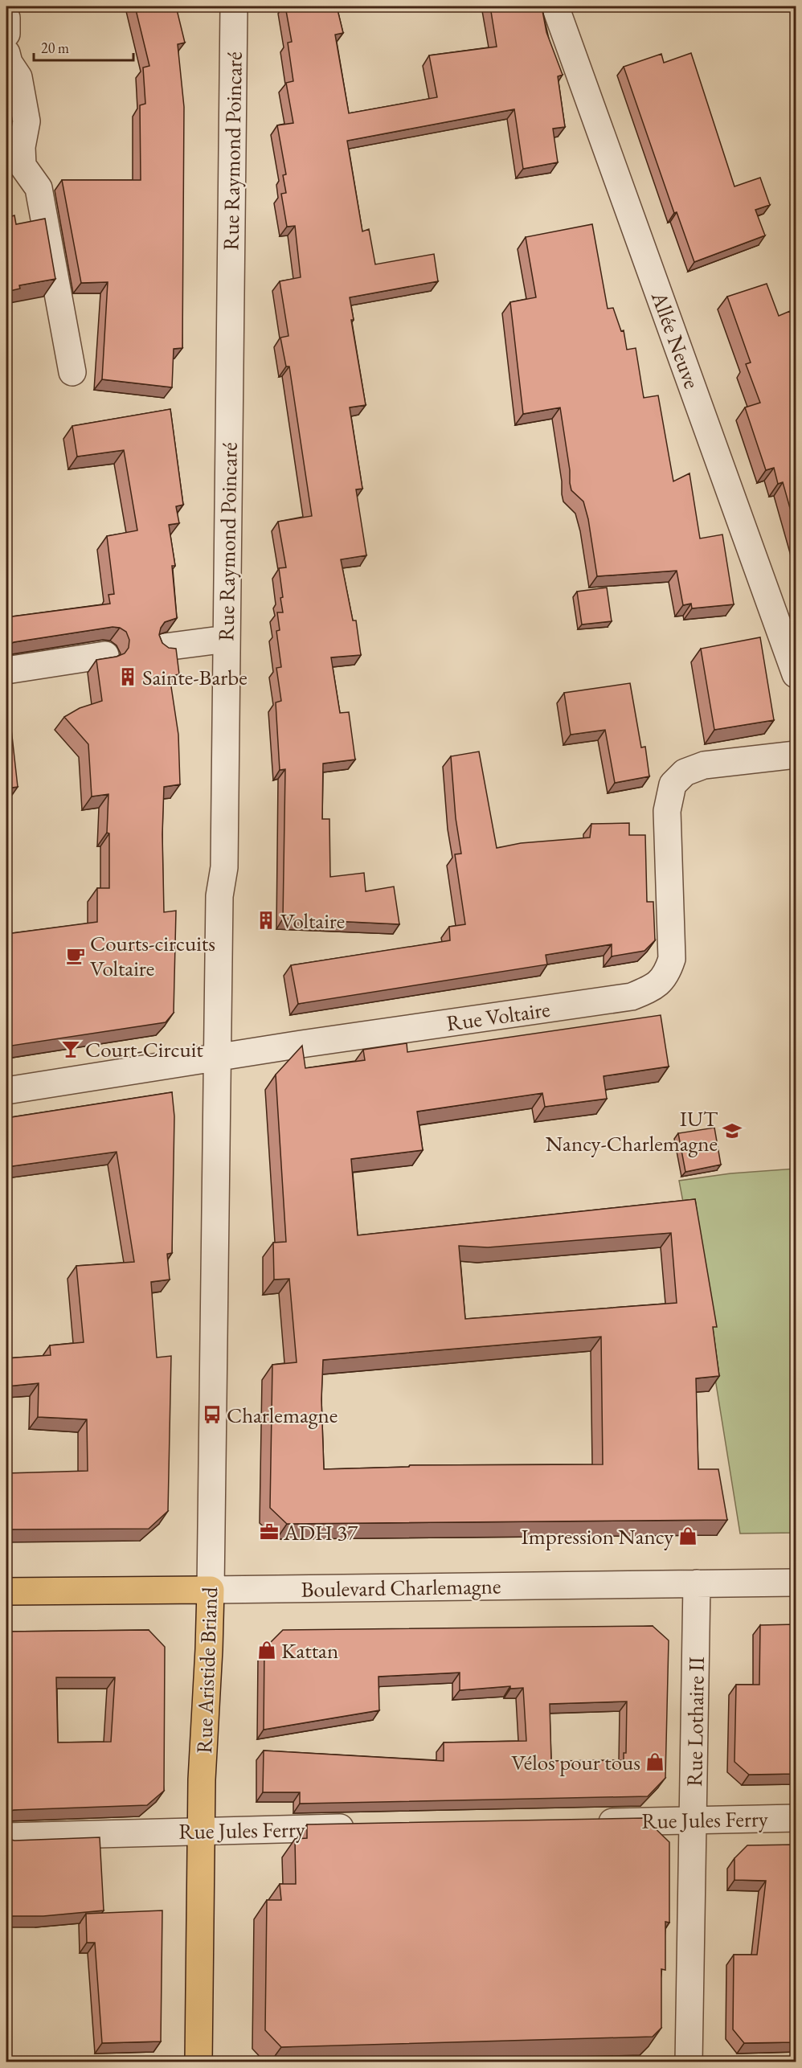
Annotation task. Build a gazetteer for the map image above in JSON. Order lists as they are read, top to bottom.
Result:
{
  "streets": {
    "main road": ["Boulevard Charlemagne", "Rue Aristide Briand"],
    "street": [
      "Rue Raymond Poincaré",
      "Allée Neuve",
      "Rue Voltaire",
      "Rue Lothaire II",
      "Rue Jules Ferry"
    ]
  },
  "crossings": [
    ["Rue Raymond Poincaré", "Rue Voltaire"],
    ["Rue Raymond Poincaré", "Rue Aristide Briand"],
    ["Boulevard Charlemagne", "Rue Aristide Briand"],
    ["Boulevard Charlemagne", "Rue Lothaire II"],
    ["Rue Aristide Briand", "Rue Jules Ferry"],
    ["Rue Lothaire II", "Rue Jules Ferry"]
  ],
  "places": {
    "building": ["Sainte-Barbe", "Voltaire"],
    "cafe": ["Courts-circuits Voltaire"],
    "bar": ["Court-Circuit"],
    "school or university": ["IUT Nancy-Charlemagne"],
    "bus stop": ["Charlemagne"],
    "office": ["ADH 37"],
    "shop": ["Impression Nancy", "Kattan", "Vélos pour tous"]
  },
  "scale_bar": "20 m"
}
